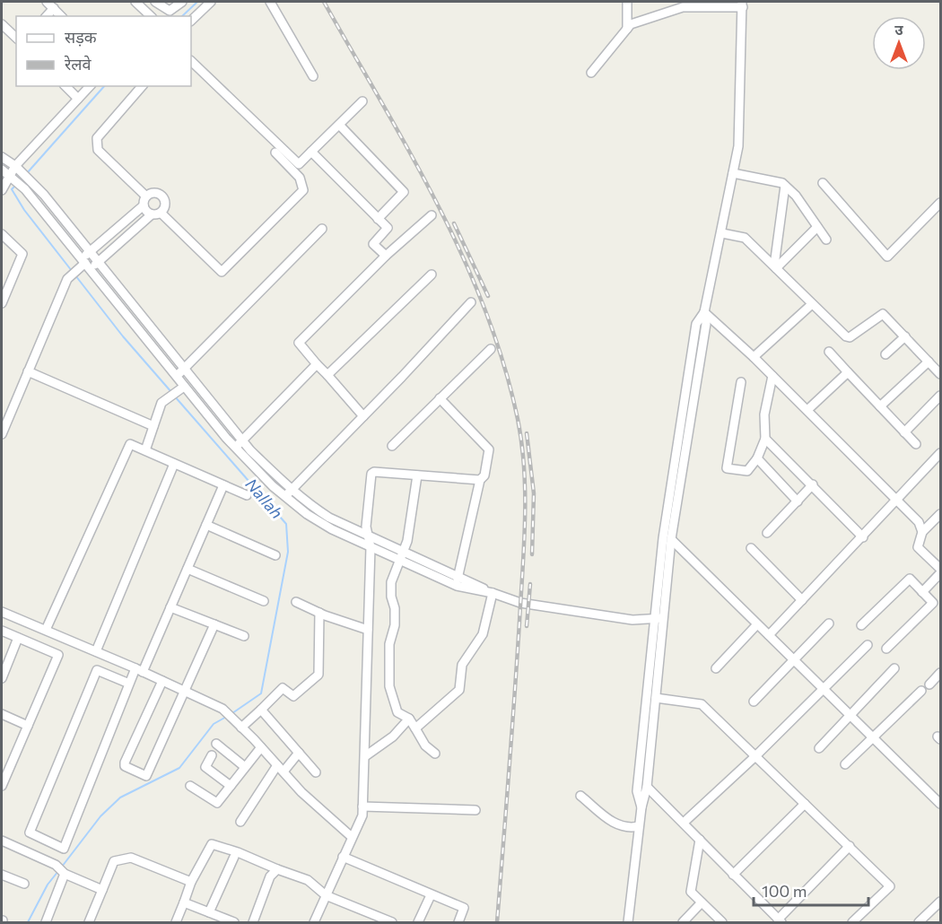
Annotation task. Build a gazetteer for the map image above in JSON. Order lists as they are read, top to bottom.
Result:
{
  "water": ["Nallah"],
  "legend": ["सड़क", "रेलवे"],
  "scale_bar": "100 m",
  "north": "top"
}
